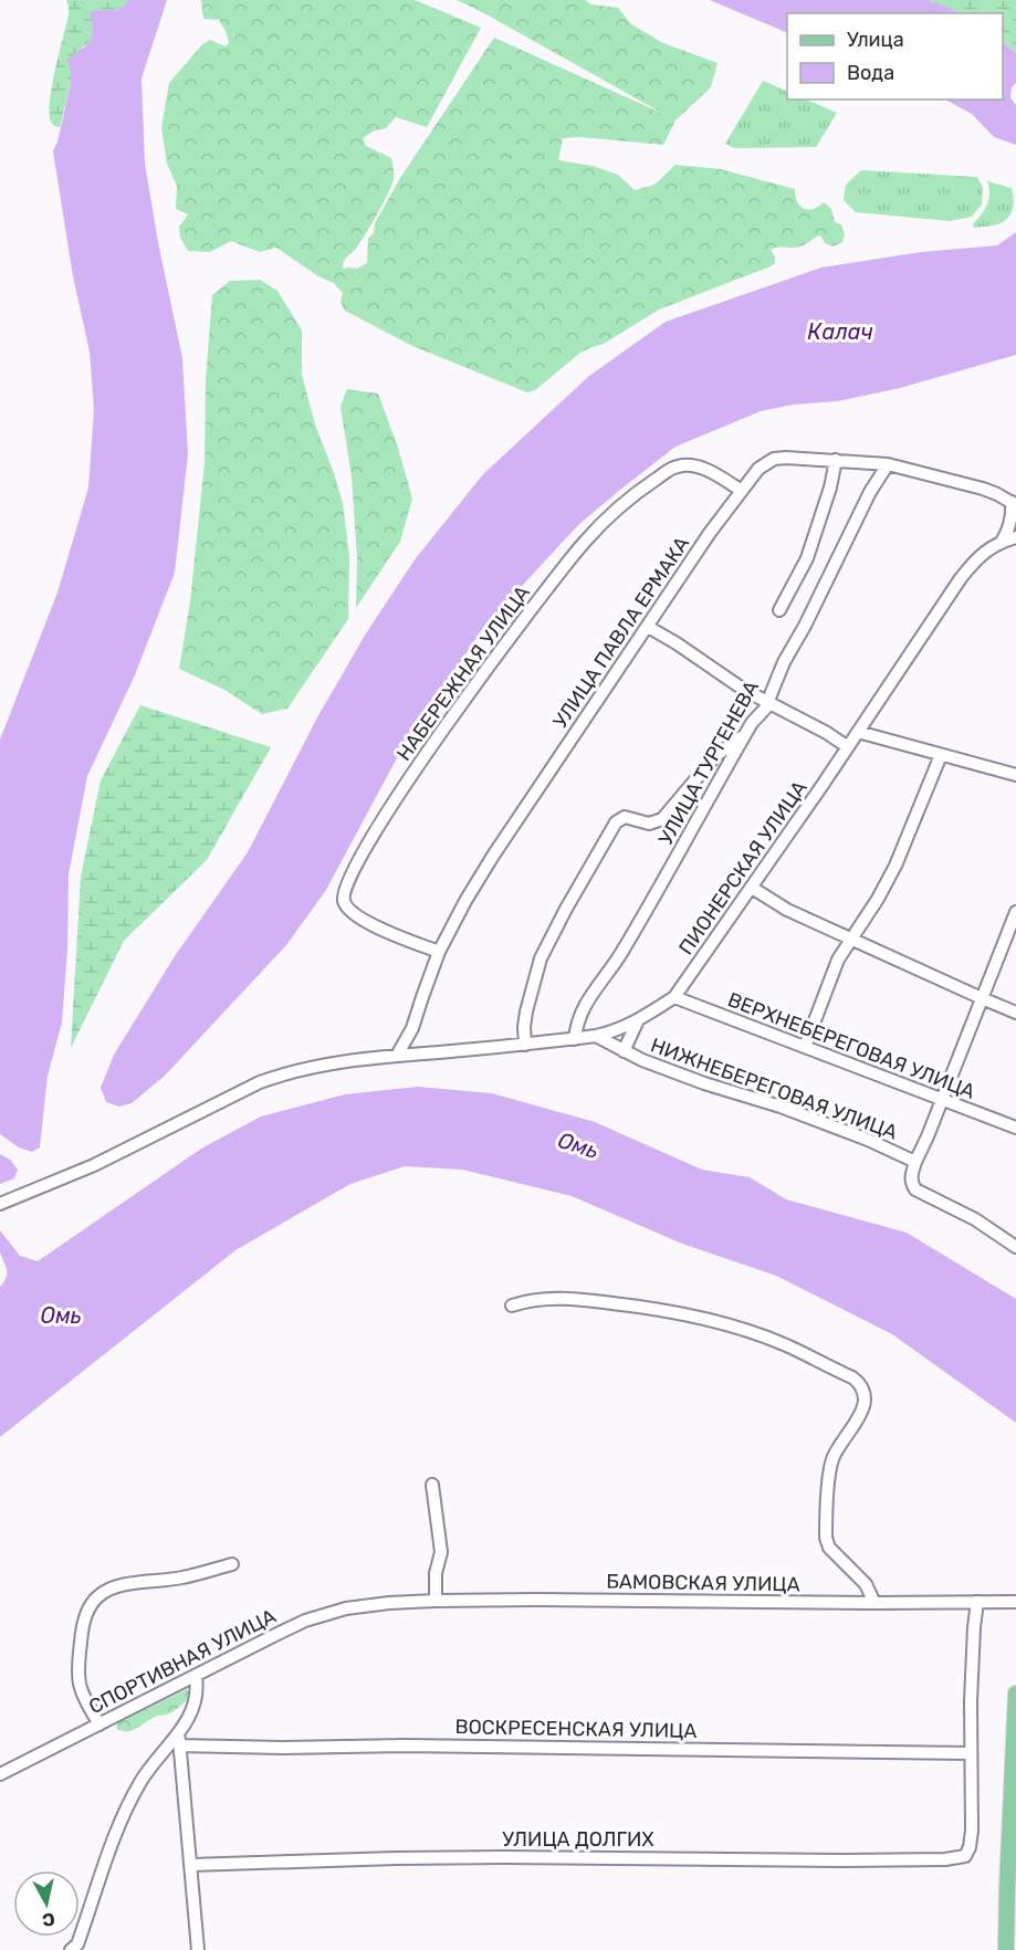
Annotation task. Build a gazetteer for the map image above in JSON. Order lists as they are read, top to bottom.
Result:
{
  "streets": {
    "street": [
      "УЛИЦА ПАВЛА ЕРМАКА",
      "НАБЕРЕЖНАЯ УЛИЦА",
      "УЛИЦА ТУРГЕНЕВА",
      "ПИОНЕРСКАЯ УЛИЦА",
      "ВЕРХНЕБЕРЕГОВАЯ УЛИЦА",
      "НИЖНЕБЕРЕГОВАЯ УЛИЦА",
      "БАМОВСКАЯ УЛИЦА",
      "СПОРТИВНАЯ УЛИЦА",
      "ВОСКРЕСЕНСКАЯ УЛИЦА",
      "УЛИЦА ДОЛГИХ"
    ]
  },
  "crossings": [
    ["УЛИЦА ПАВЛА ЕРМАКА", "НАБЕРЕЖНАЯ УЛИЦА"],
    ["УЛИЦА ПАВЛА ЕРМАКА", "УЛИЦА ТУРГЕНЕВА"],
    ["УЛИЦА ПАВЛА ЕРМАКА", "ПИОНЕРСКАЯ УЛИЦА"],
    ["УЛИЦА ТУРГЕНЕВА", "ПИОНЕРСКАЯ УЛИЦА"],
    ["ПИОНЕРСКАЯ УЛИЦА", "ВЕРХНЕБЕРЕГОВАЯ УЛИЦА"],
    ["ПИОНЕРСКАЯ УЛИЦА", "НИЖНЕБЕРЕГОВАЯ УЛИЦА"],
    ["БАМОВСКАЯ УЛИЦА", "СПОРТИВНАЯ УЛИЦА"],
    ["ВОСКРЕСЕНСКАЯ УЛИЦА", "УЛИЦА ДОЛГИХ"]
  ],
  "water": ["Калач", "Омь"],
  "legend": ["Улица", "Вода"],
  "north": "bottom"
}
